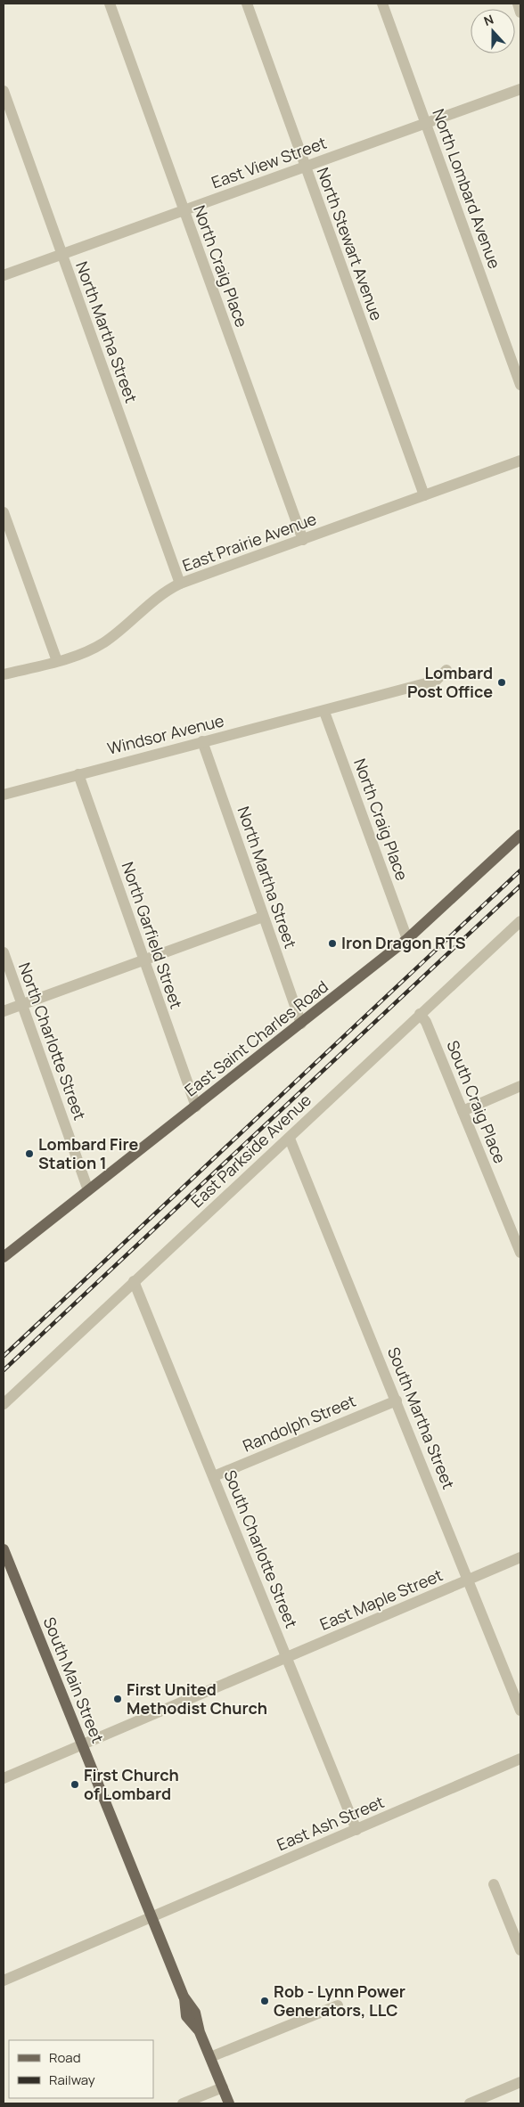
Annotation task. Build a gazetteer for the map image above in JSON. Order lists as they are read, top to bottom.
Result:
{
  "streets": {
    "main road": ["East Saint Charles Road", "South Main Street"],
    "street": [
      "East View Street",
      "North Lombard Avenue",
      "North Stewart Avenue",
      "North Craig Place",
      "North Martha Street",
      "East Prairie Avenue",
      "Windsor Avenue",
      "North Garfield Street",
      "North Charlotte Street",
      "South Craig Place",
      "East Parkside Avenue",
      "South Martha Street",
      "Randolph Street",
      "South Charlotte Street",
      "East Maple Street",
      "East Ash Street"
    ]
  },
  "crossings": [
    ["East View Street", "North Lombard Avenue"],
    ["East View Street", "North Stewart Avenue"],
    ["East View Street", "North Craig Place"],
    ["East View Street", "North Martha Street"],
    ["North Stewart Avenue", "East Prairie Avenue"],
    ["North Craig Place", "East Prairie Avenue"],
    ["North Craig Place", "Windsor Avenue"],
    ["North Craig Place", "East Saint Charles Road"],
    ["North Martha Street", "East Prairie Avenue"],
    ["North Martha Street", "Windsor Avenue"],
    ["North Martha Street", "East Saint Charles Road"],
    ["Windsor Avenue", "North Garfield Street"],
    ["North Garfield Street", "East Saint Charles Road"],
    ["East Saint Charles Road", "North Charlotte Street"],
    ["South Craig Place", "East Parkside Avenue"],
    ["East Parkside Avenue", "South Martha Street"],
    ["East Parkside Avenue", "South Charlotte Street"],
    ["South Martha Street", "Randolph Street"],
    ["South Martha Street", "East Maple Street"],
    ["Randolph Street", "South Charlotte Street"],
    ["South Charlotte Street", "East Maple Street"],
    ["South Charlotte Street", "East Ash Street"],
    ["East Maple Street", "South Main Street"],
    ["South Main Street", "East Ash Street"]
  ],
  "places": [
    "Lombard Post Office",
    "Iron Dragon RTS",
    "Lombard Fire Station 1",
    "First United Methodist Church",
    "First Church of Lombard",
    "Rob - Lynn Power Generators, LLC"
  ],
  "legend": ["Road", "Railway"],
  "north": "top"
}
